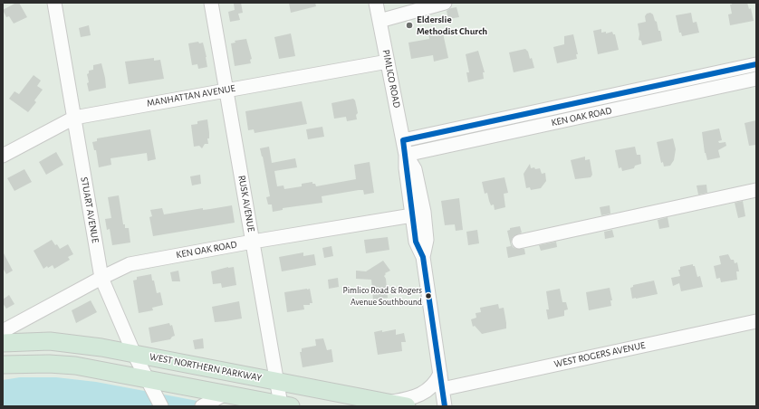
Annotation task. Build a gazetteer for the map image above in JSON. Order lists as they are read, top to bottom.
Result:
{
  "streets": {
    "main road": ["WEST NORTHERN PARKWAY"],
    "street": [
      "PIMLICO ROAD",
      "MANHATTAN AVENUE",
      "KEN OAK ROAD",
      "RUSK AVENUE",
      "STUART AVENUE",
      "WEST ROGERS AVENUE"
    ]
  },
  "crossings": [
    ["PIMLICO ROAD", "MANHATTAN AVENUE"],
    ["PIMLICO ROAD", "KEN OAK ROAD"],
    ["PIMLICO ROAD", "WEST ROGERS AVENUE"],
    ["MANHATTAN AVENUE", "RUSK AVENUE"],
    ["MANHATTAN AVENUE", "STUART AVENUE"],
    ["KEN OAK ROAD", "RUSK AVENUE"],
    ["KEN OAK ROAD", "STUART AVENUE"],
    ["RUSK AVENUE", "WEST NORTHERN PARKWAY"],
    ["STUART AVENUE", "WEST NORTHERN PARKWAY"]
  ],
  "places": ["Elderslie Methodist Church", "Pimlico Road & Rogers Avenue Southbound"]
}
